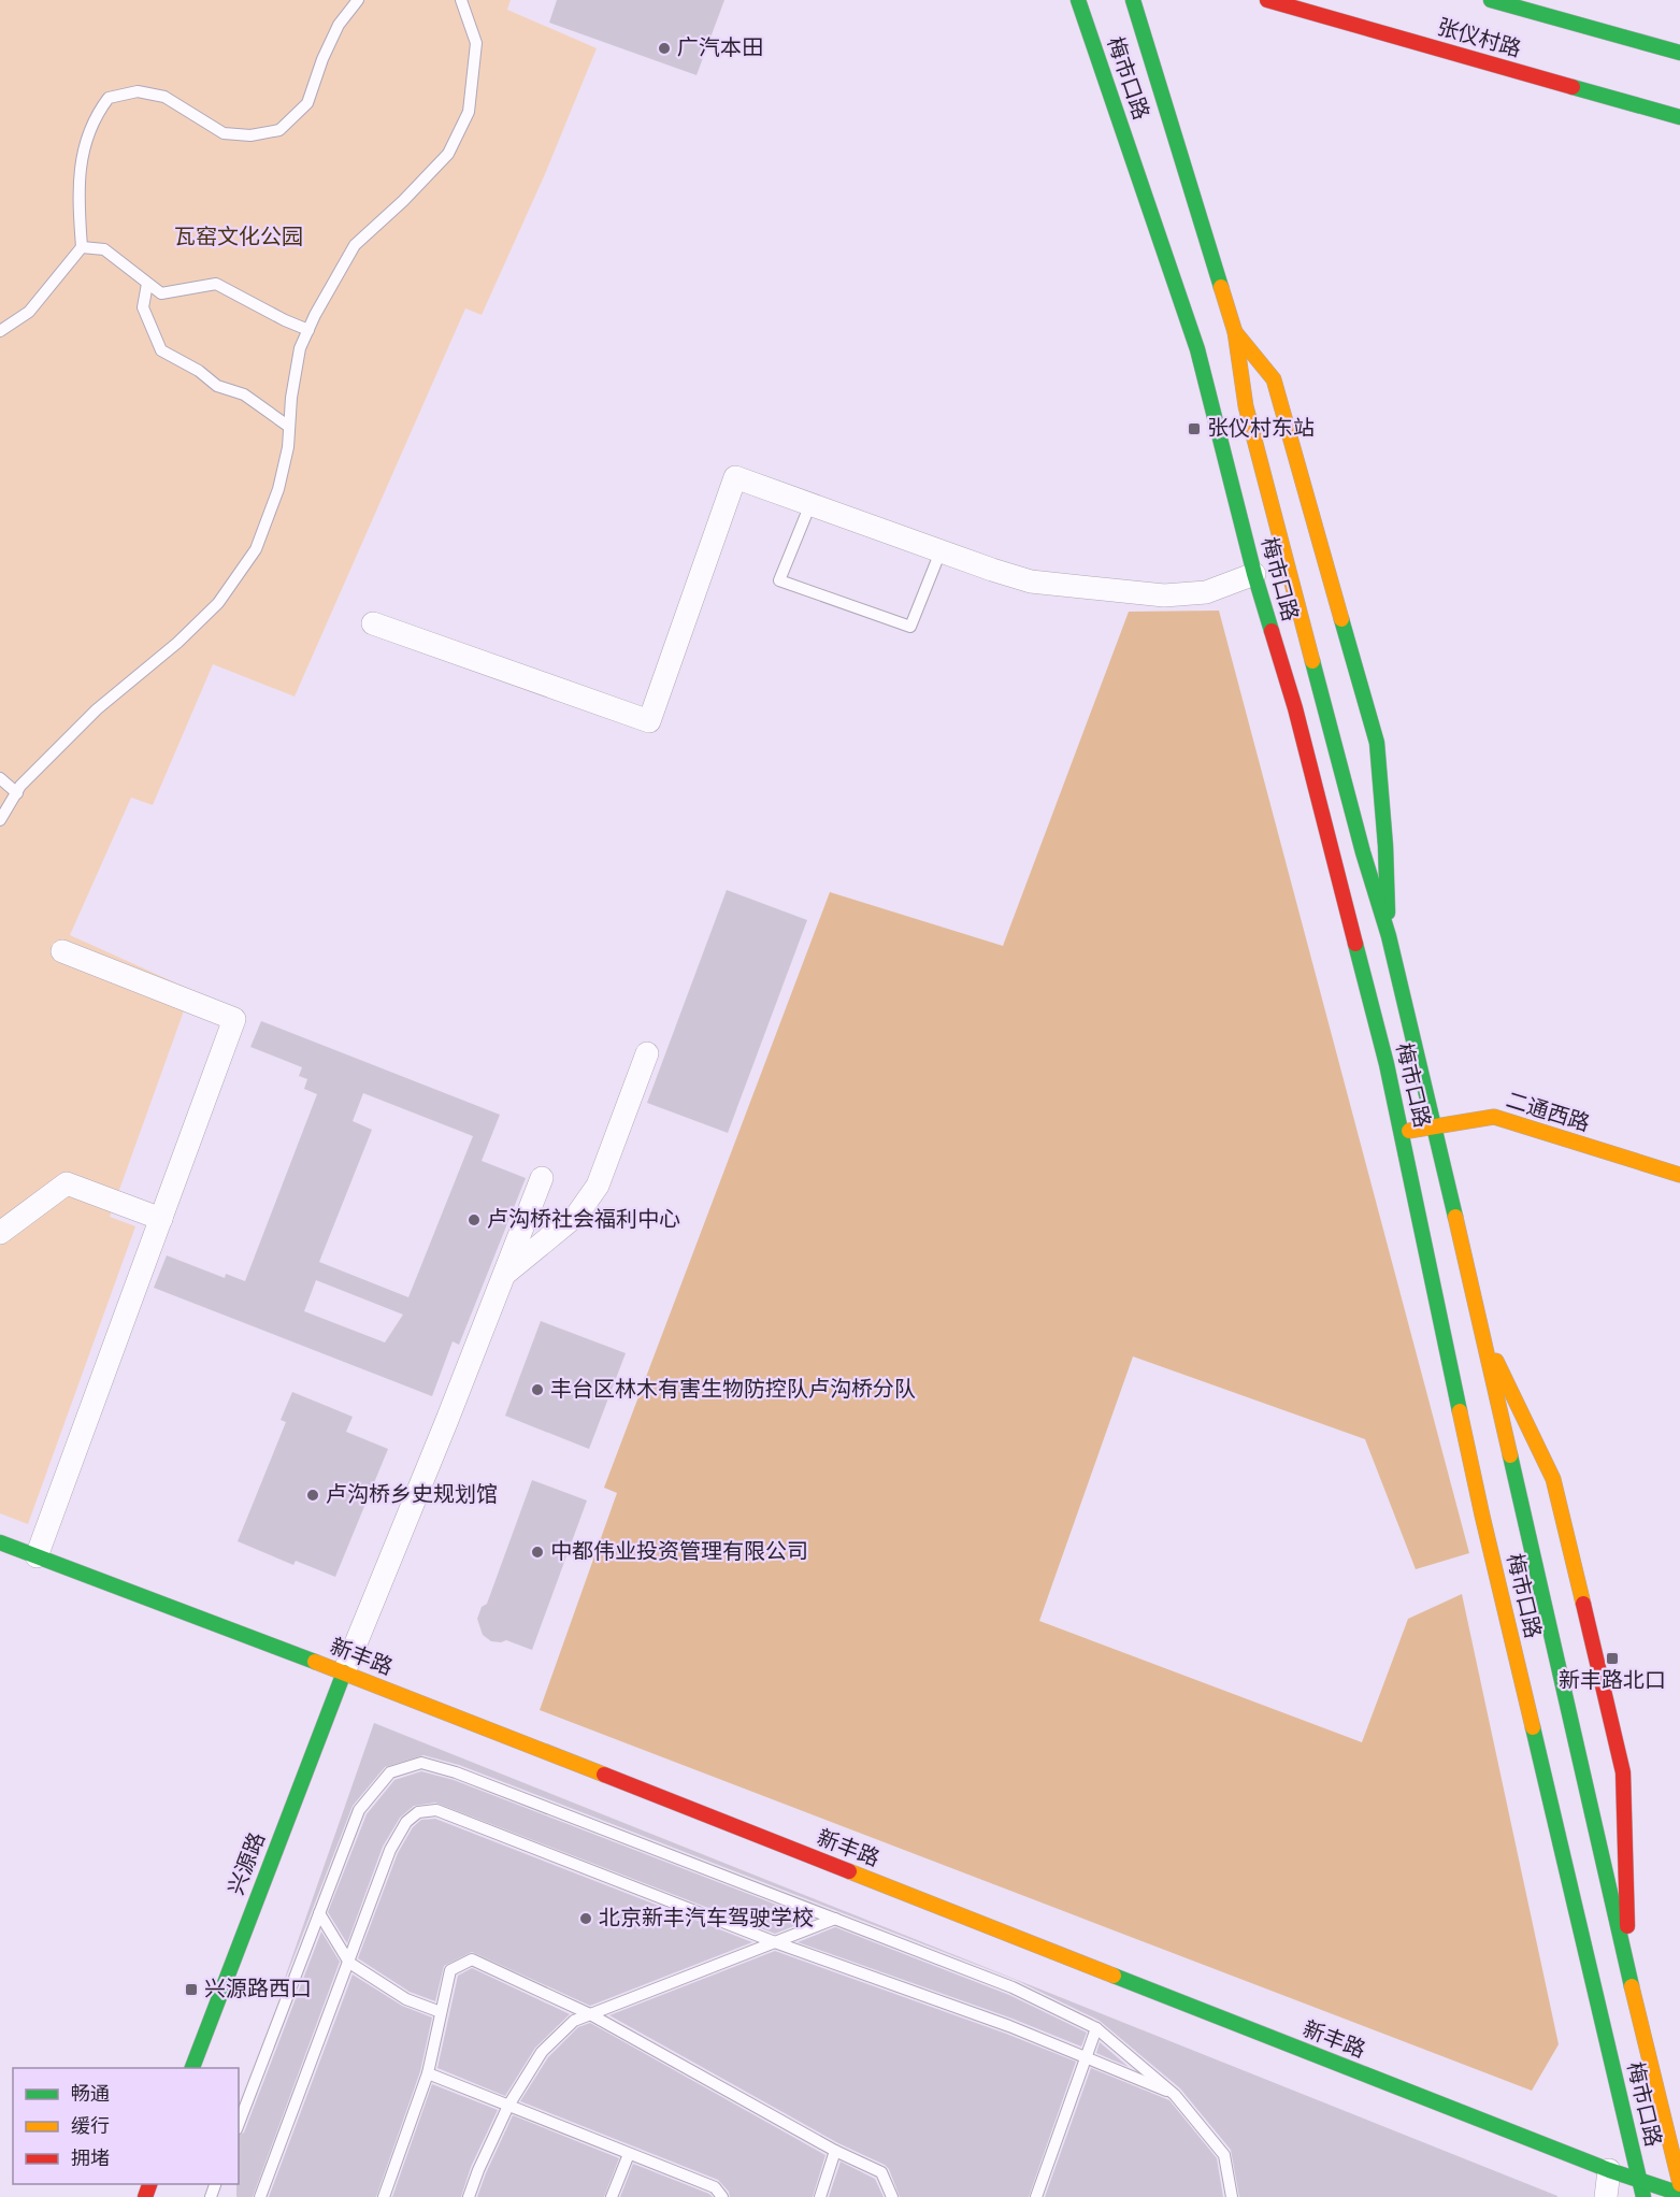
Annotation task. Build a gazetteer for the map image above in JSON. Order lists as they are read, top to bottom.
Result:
{
  "streets": {
    "main road": [
      "张仪村路",
      "梅市口路",
      "二通西路",
      "新丰路",
      "兴源路"
    ]
  },
  "crossings": [
    ["梅市口路", "二通西路"],
    ["梅市口路", "新丰路"],
    ["新丰路", "兴源路"]
  ],
  "parks": ["瓦窑文化公园"],
  "places": {
    "other": [
      "广汽本田",
      "卢沟桥社会福利中心",
      "丰台区林木有害生物防控队卢沟桥分队",
      "卢沟桥乡史规划馆",
      "中都伟业投资管理有限公司",
      "北京新丰汽车驾驶学校"
    ],
    "transit": ["张仪村东站", "新丰路北口", "兴源路西口"]
  },
  "legend": ["畅通", "缓行", "拥堵"]
}
